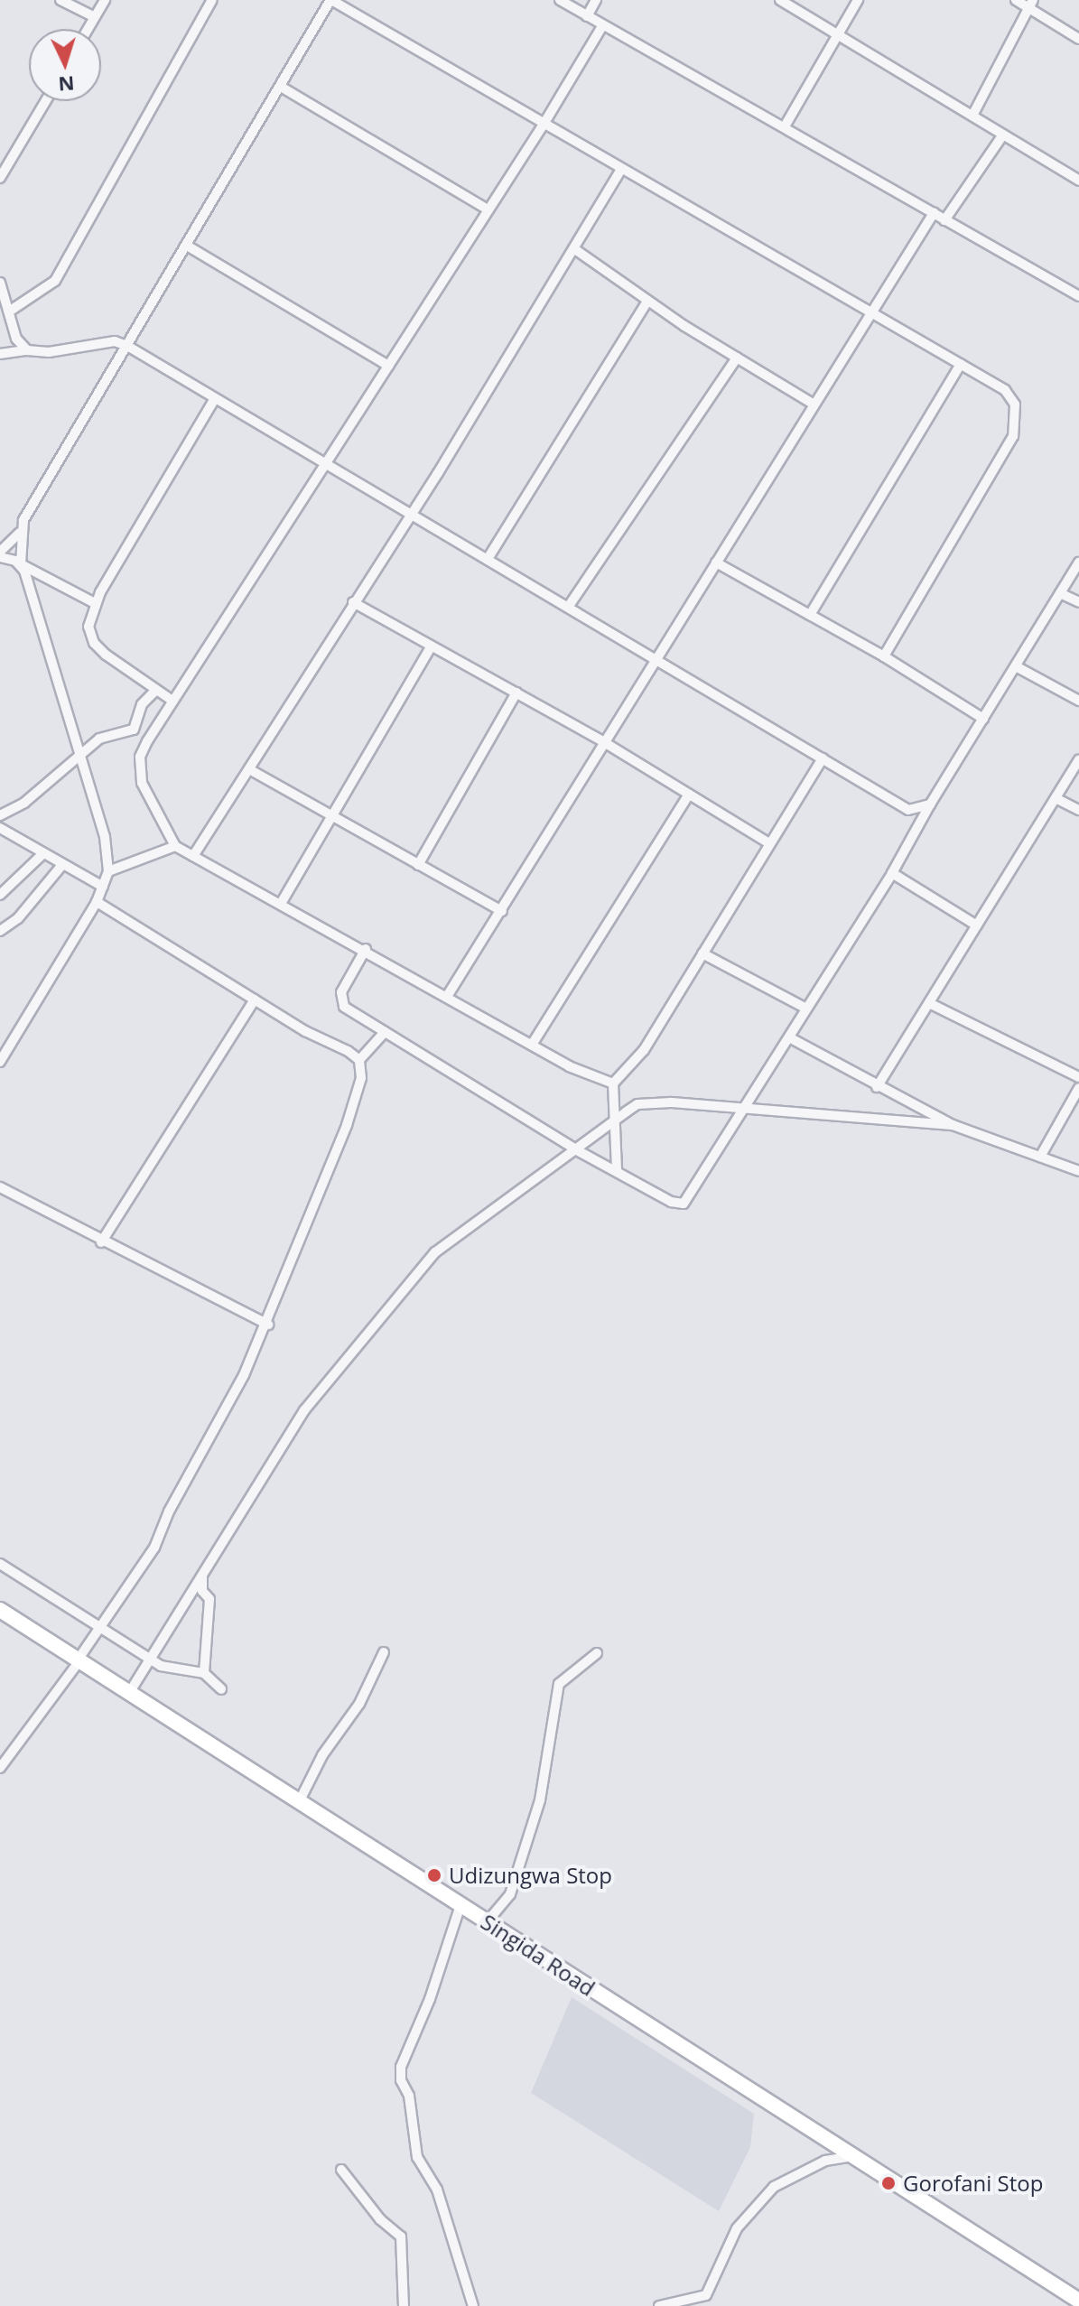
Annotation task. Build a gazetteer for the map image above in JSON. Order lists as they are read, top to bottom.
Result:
{
  "streets": {
    "highway": ["Singida Road"]
  },
  "places": ["Udizungwa Stop", "Gorofani Stop"],
  "north": "bottom"
}
